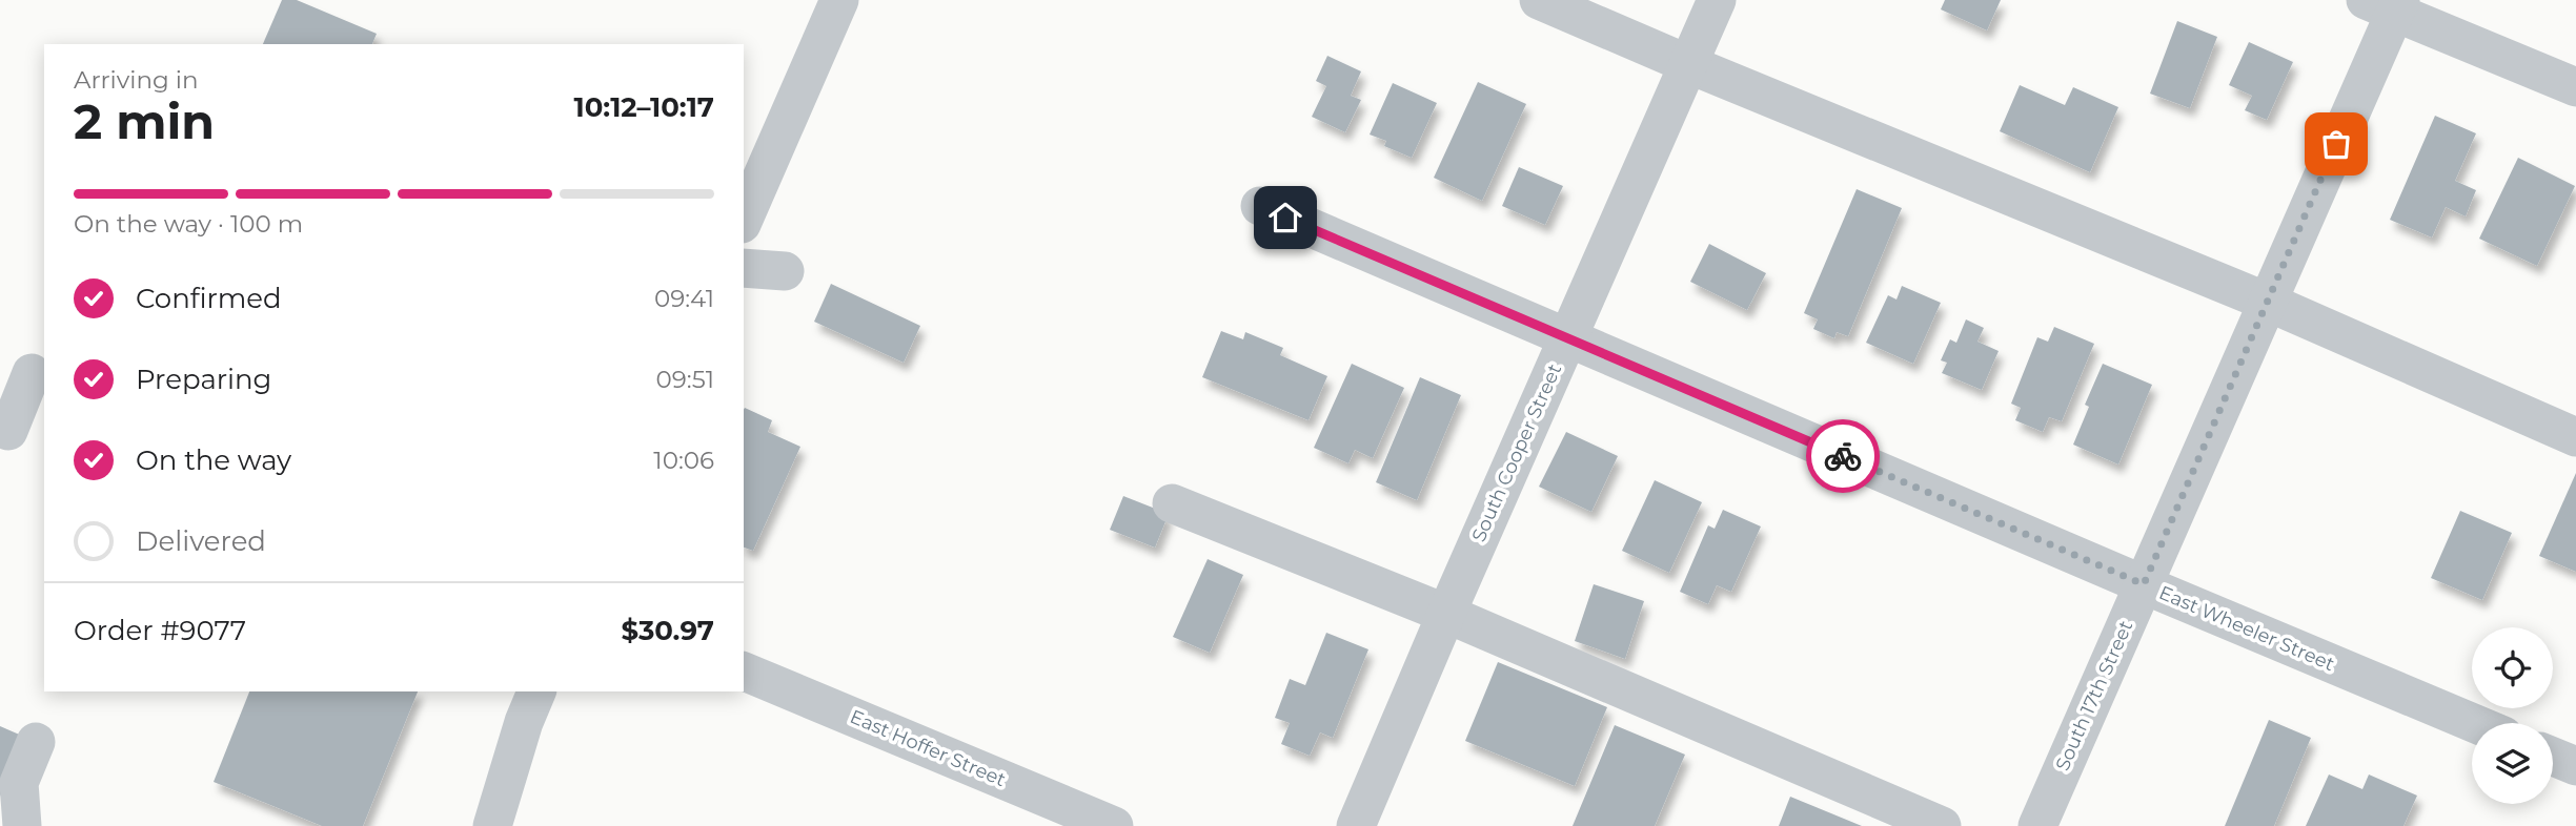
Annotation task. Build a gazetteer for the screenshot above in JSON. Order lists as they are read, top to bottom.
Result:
{
  "streets": {
    "street": [
      "South Cooper Street",
      "East Wheeler Street",
      "South 17th Street",
      "East Hoffer Street"
    ]
  },
  "crossings": [
    ["South Cooper Street", "East Wheeler Street"],
    ["East Wheeler Street", "South 17th Street"]
  ],
  "page": {
    "heading": ["2 min", "Arriving in", "10:12–10:17"],
    "panel": ["Order #9077", "$30.97"],
    "bar": "On the way · 100 m",
    "list": [
      ["Confirmed", "09:41"],
      ["Preparing", "09:51"],
      ["On the way", "10:06"],
      "Delivered"
    ]
  }
}
